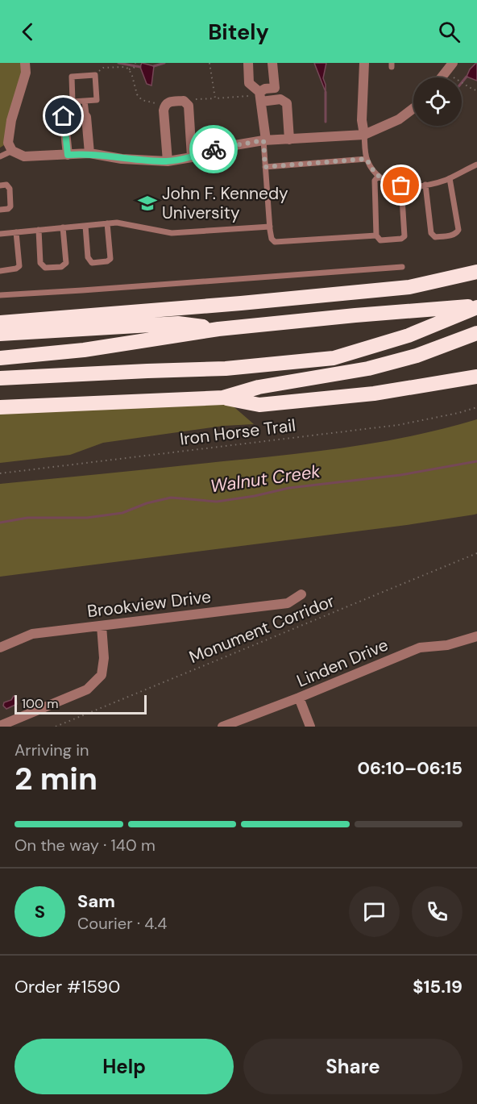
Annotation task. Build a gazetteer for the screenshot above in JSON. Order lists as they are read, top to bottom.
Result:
{
  "streets": {
    "street": ["Brookview Drive", "Linden Drive"],
    "path": ["Iron Horse Trail", "Monument Corridor"]
  },
  "water": ["Walnut Creek"],
  "places": {
    "school or university": ["John F. Kennedy University"]
  },
  "scale_bar": "100 m",
  "page": {
    "header": "Bitely",
    "scale": "100 m",
    "heading": ["2 min", "Arriving in", "06:10–06:15"],
    "panel": [
      "Sam",
      "Courier · 4.4",
      "Order #1590",
      "$15.19"
    ],
    "bar": "On the way · 140 m",
    "round": "S",
    "buttons": ["Help", "Share"]
  }
}
